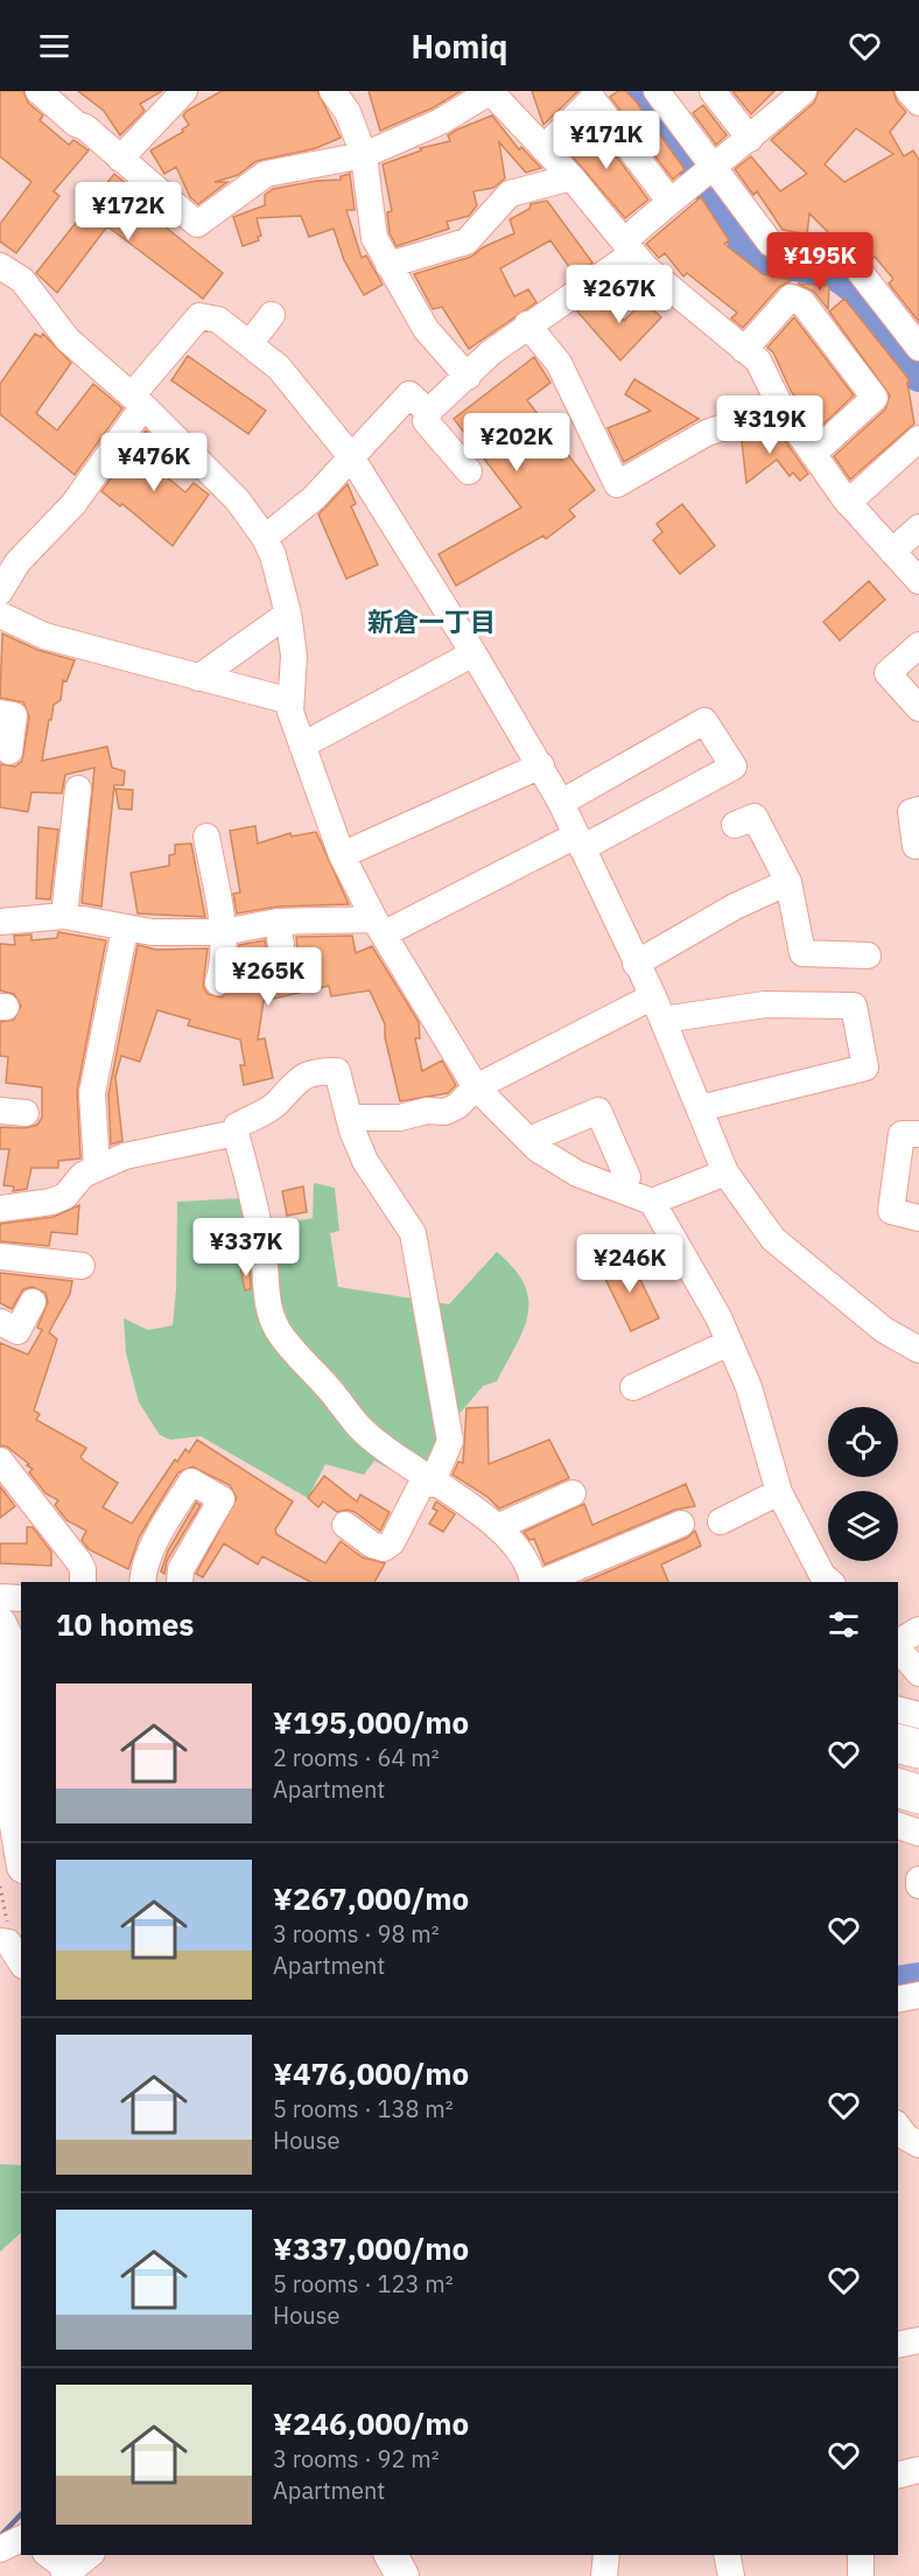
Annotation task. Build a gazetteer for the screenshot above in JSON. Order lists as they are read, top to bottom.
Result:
{
  "districts": ["新倉一丁目"],
  "page": {
    "header": "Homiq",
    "price": [
      "¥171K",
      "¥172K",
      "¥195K",
      "¥267K",
      "¥319K",
      "¥202K",
      "¥476K",
      "¥265K",
      "¥337K",
      "¥246K"
    ],
    "heading": "10 homes",
    "list": [
      {
        "name": "¥195,000/mo",
        "note": "2 rooms · 64 m² · Apartment"
      },
      {
        "name": "¥267,000/mo",
        "note": "3 rooms · 98 m² · Apartment"
      },
      {
        "name": "¥476,000/mo",
        "note": "5 rooms · 138 m² · House"
      },
      {
        "name": "¥337,000/mo",
        "note": "5 rooms · 123 m² · House"
      },
      {
        "name": "¥246,000/mo",
        "note": "3 rooms · 92 m² · Apartment"
      }
    ]
  }
}
